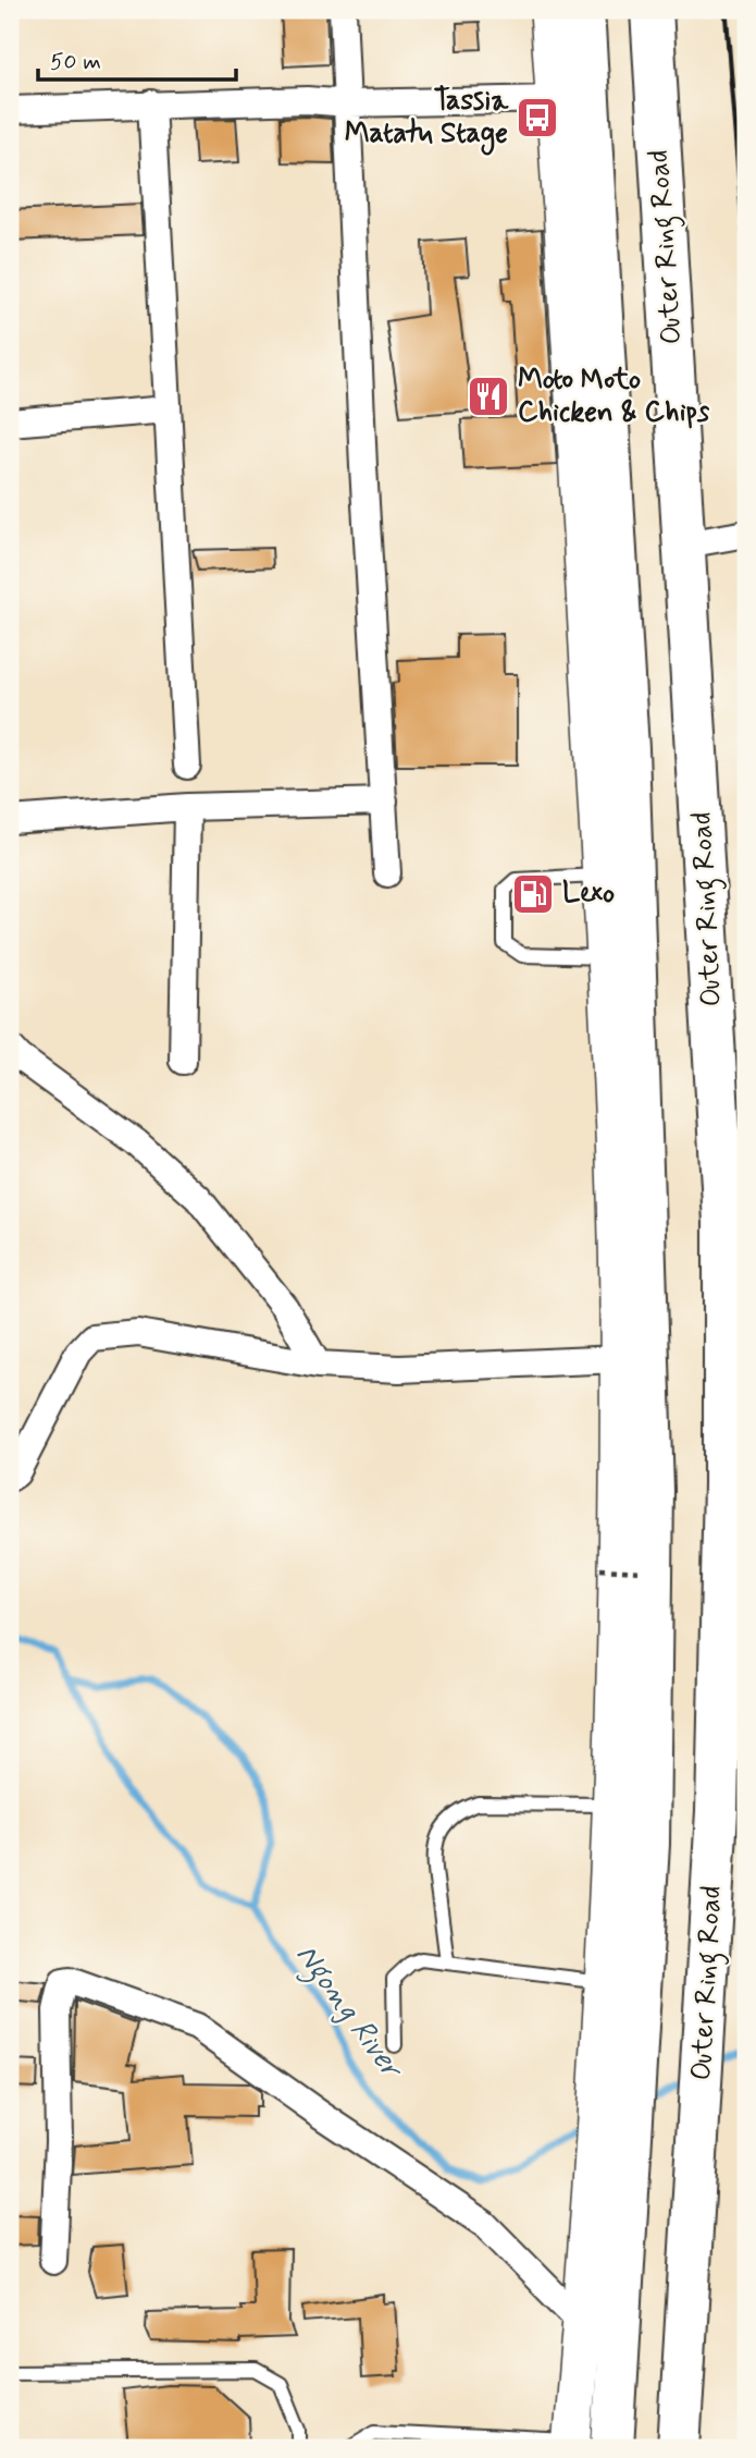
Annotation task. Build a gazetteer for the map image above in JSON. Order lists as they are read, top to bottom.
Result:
{
  "streets": {
    "main road": ["Outer Ring Road"]
  },
  "water": ["Ngong River"],
  "places": {
    "bus stop": ["Tassia Matatu Stage"],
    "restaurant": ["Moto Moto Chicken & Chips"],
    "fuel station": ["Lexo"]
  },
  "scale_bar": "50 m"
}
